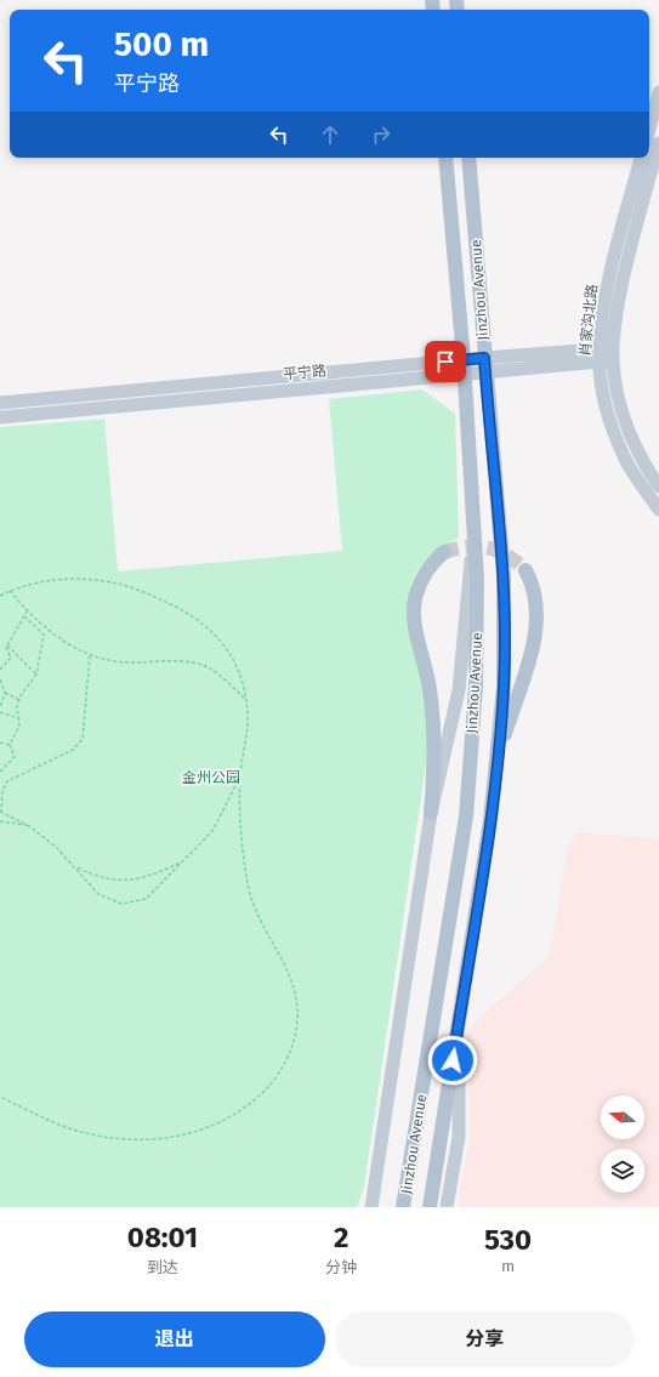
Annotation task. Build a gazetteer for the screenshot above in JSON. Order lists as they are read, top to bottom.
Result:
{
  "streets": {
    "main road": ["Jinzhou Avenue", "肖家沟北路", "平宁路"]
  },
  "crossings": [
    ["Jinzhou Avenue", "平宁路"],
    ["肖家沟北路", "平宁路"]
  ],
  "parks": ["金州公园"],
  "north": "left",
  "page": {
    "turn": ["500 m", "平宁路"],
    "eta": [
      "08:01",
      "到达",
      "2",
      "分钟",
      "530",
      "m"
    ],
    "buttons": ["退出", "分享"]
  }
}
